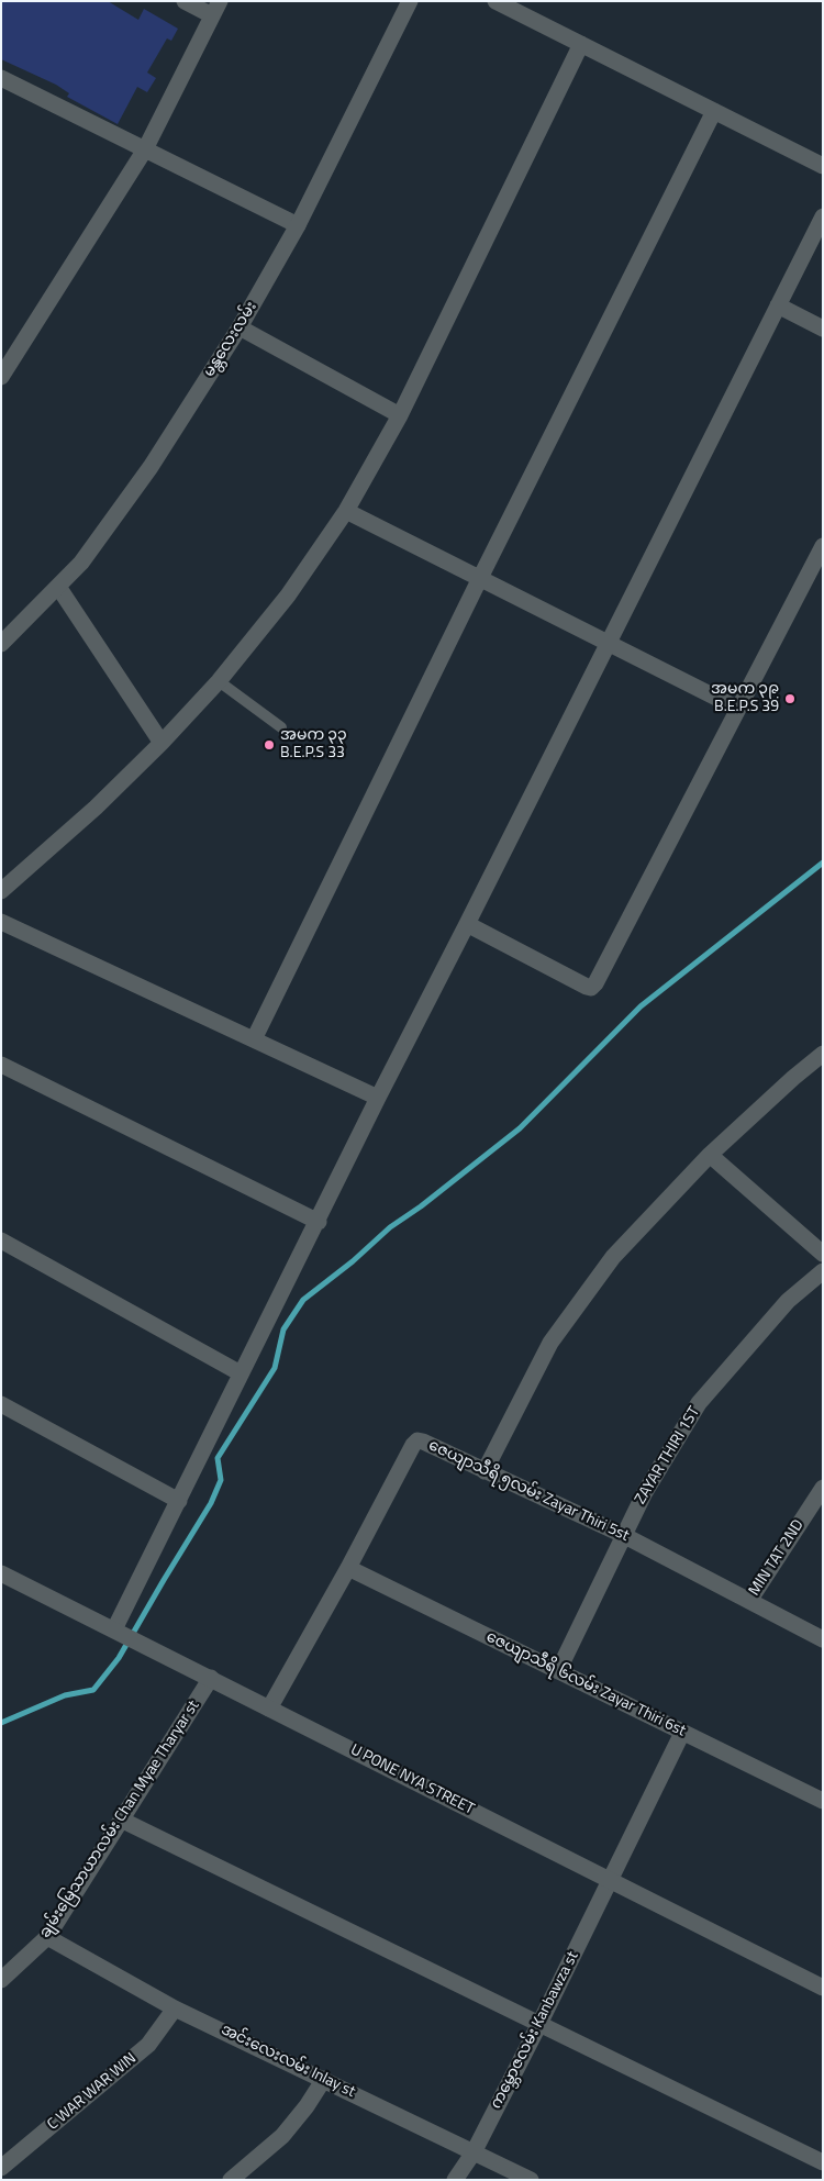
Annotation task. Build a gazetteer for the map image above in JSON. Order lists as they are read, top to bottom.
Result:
{
  "streets": {
    "street": [
      "မန္တလေးလမ်း",
      "ZAYAR THIRI 1ST",
      "ဇေယျာသီရိ ၅လမ်း Zayar Thiri 5st",
      "MIN TAT 2ND",
      "ဇေယျာသီရိ ၆လမ်း Zayar Thiri 6st",
      "U PONE NYA STREET",
      "ချမ်းမြေသာယာလမ်း Chan Myae Tharyar st",
      "ကမ္ဘောဇလမ်း Kanbawza st",
      "အင်းလေးလမ်း Inlay st",
      "C WAR WAR WIN"
    ]
  },
  "crossings": [
    ["ZAYAR THIRI 1ST", "ဇေယျာသီရိ ၅လမ်း Zayar Thiri 5st"],
    ["ZAYAR THIRI 1ST", "ဇေယျာသီရိ ၆လမ်း Zayar Thiri 6st"],
    ["ဇေယျာသီရိ ၅လမ်း Zayar Thiri 5st", "MIN TAT 2ND"],
    ["ဇေယျာသီရိ ၅လမ်း Zayar Thiri 5st", "ဇေယျာသီရိ ၆လမ်း Zayar Thiri 6st"],
    ["ဇေယျာသီရိ ၅လမ်း Zayar Thiri 5st", "U PONE NYA STREET"],
    ["ဇေယျာသီရိ ၆လမ်း Zayar Thiri 6st", "ကမ္ဘောဇလမ်း Kanbawza st"],
    ["U PONE NYA STREET", "ချမ်းမြေသာယာလမ်း Chan Myae Tharyar st"],
    ["U PONE NYA STREET", "ကမ္ဘောဇလမ်း Kanbawza st"],
    ["ချမ်းမြေသာယာလမ်း Chan Myae Tharyar st", "အင်းလေးလမ်း Inlay st"],
    ["ကမ္ဘောဇလမ်း Kanbawza st", "အင်းလေးလမ်း Inlay st"],
    ["အင်းလေးလမ်း Inlay st", "C WAR WAR WIN"]
  ],
  "places": ["အမက ၃၉ B.E.P.S 39", "အမက ၃၃ B.E.P.S 33"]
}
